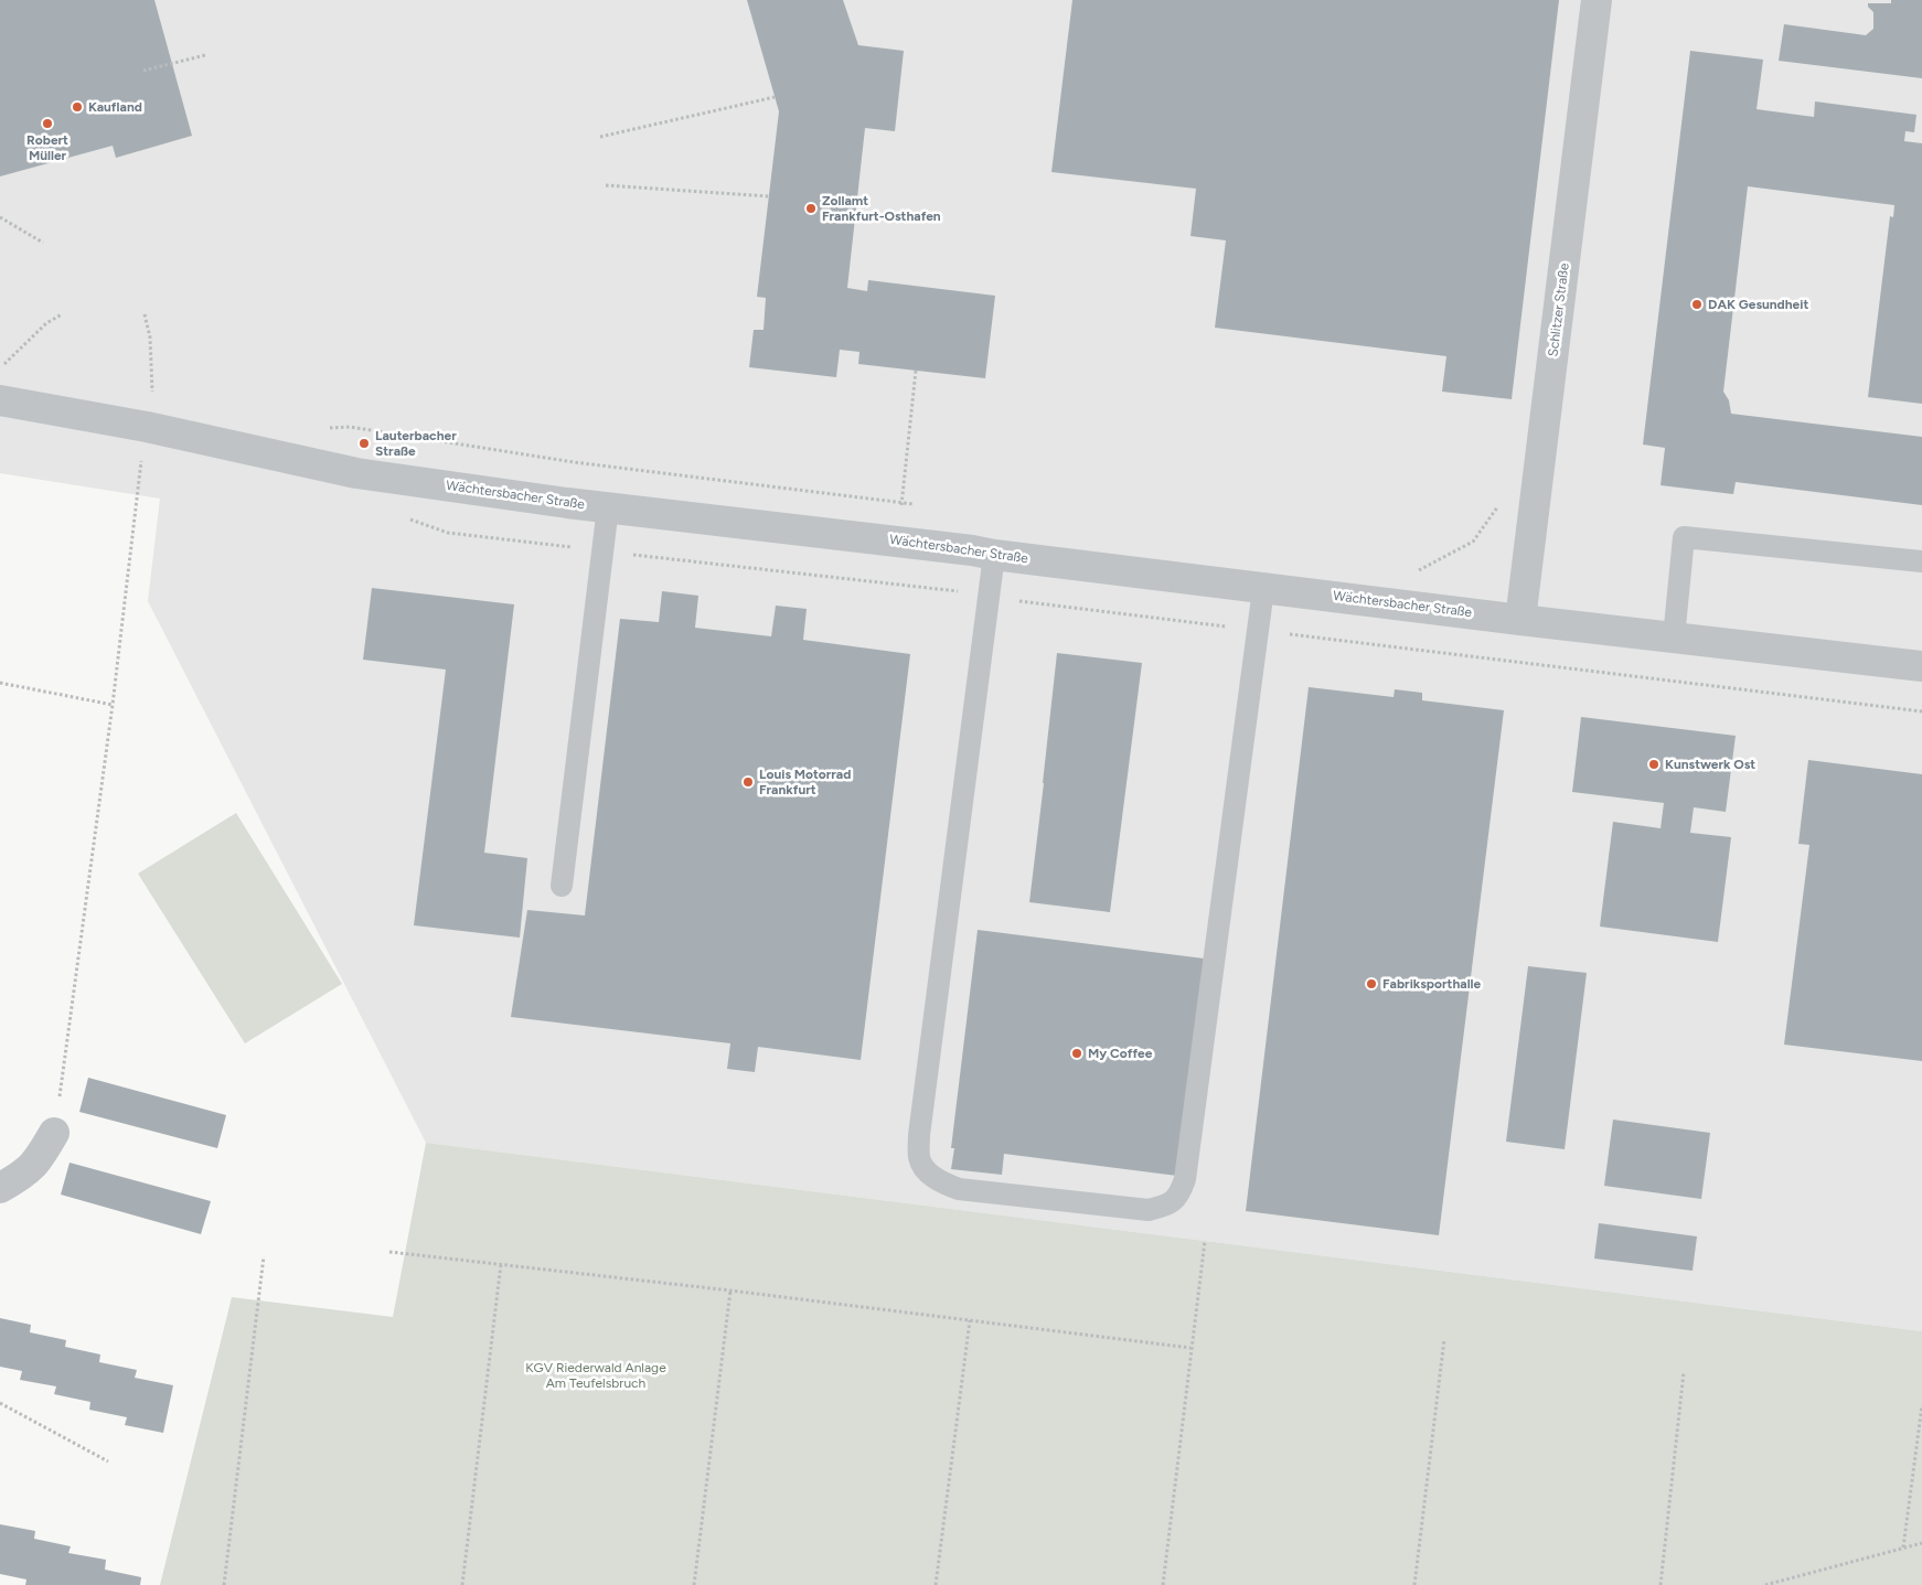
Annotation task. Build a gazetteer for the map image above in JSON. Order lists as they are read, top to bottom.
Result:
{
  "streets": {
    "street": ["Schlitzer Straße", "Wächtersbacher Straße"]
  },
  "crossings": [
    ["Schlitzer Straße", "Wächtersbacher Straße"]
  ],
  "parks": ["KGV Riederwald Anlage Am Teufelsbruch"],
  "places": [
    "Kaufland",
    "Robert Müller",
    "Zollamt Frankfurt-Osthafen",
    "DAK Gesundheit",
    "Lauterbacher Straße",
    "Kunstwerk Ost",
    "Louis Motorrad Frankfurt",
    "Fabriksporthalle",
    "My Coffee"
  ]
}
